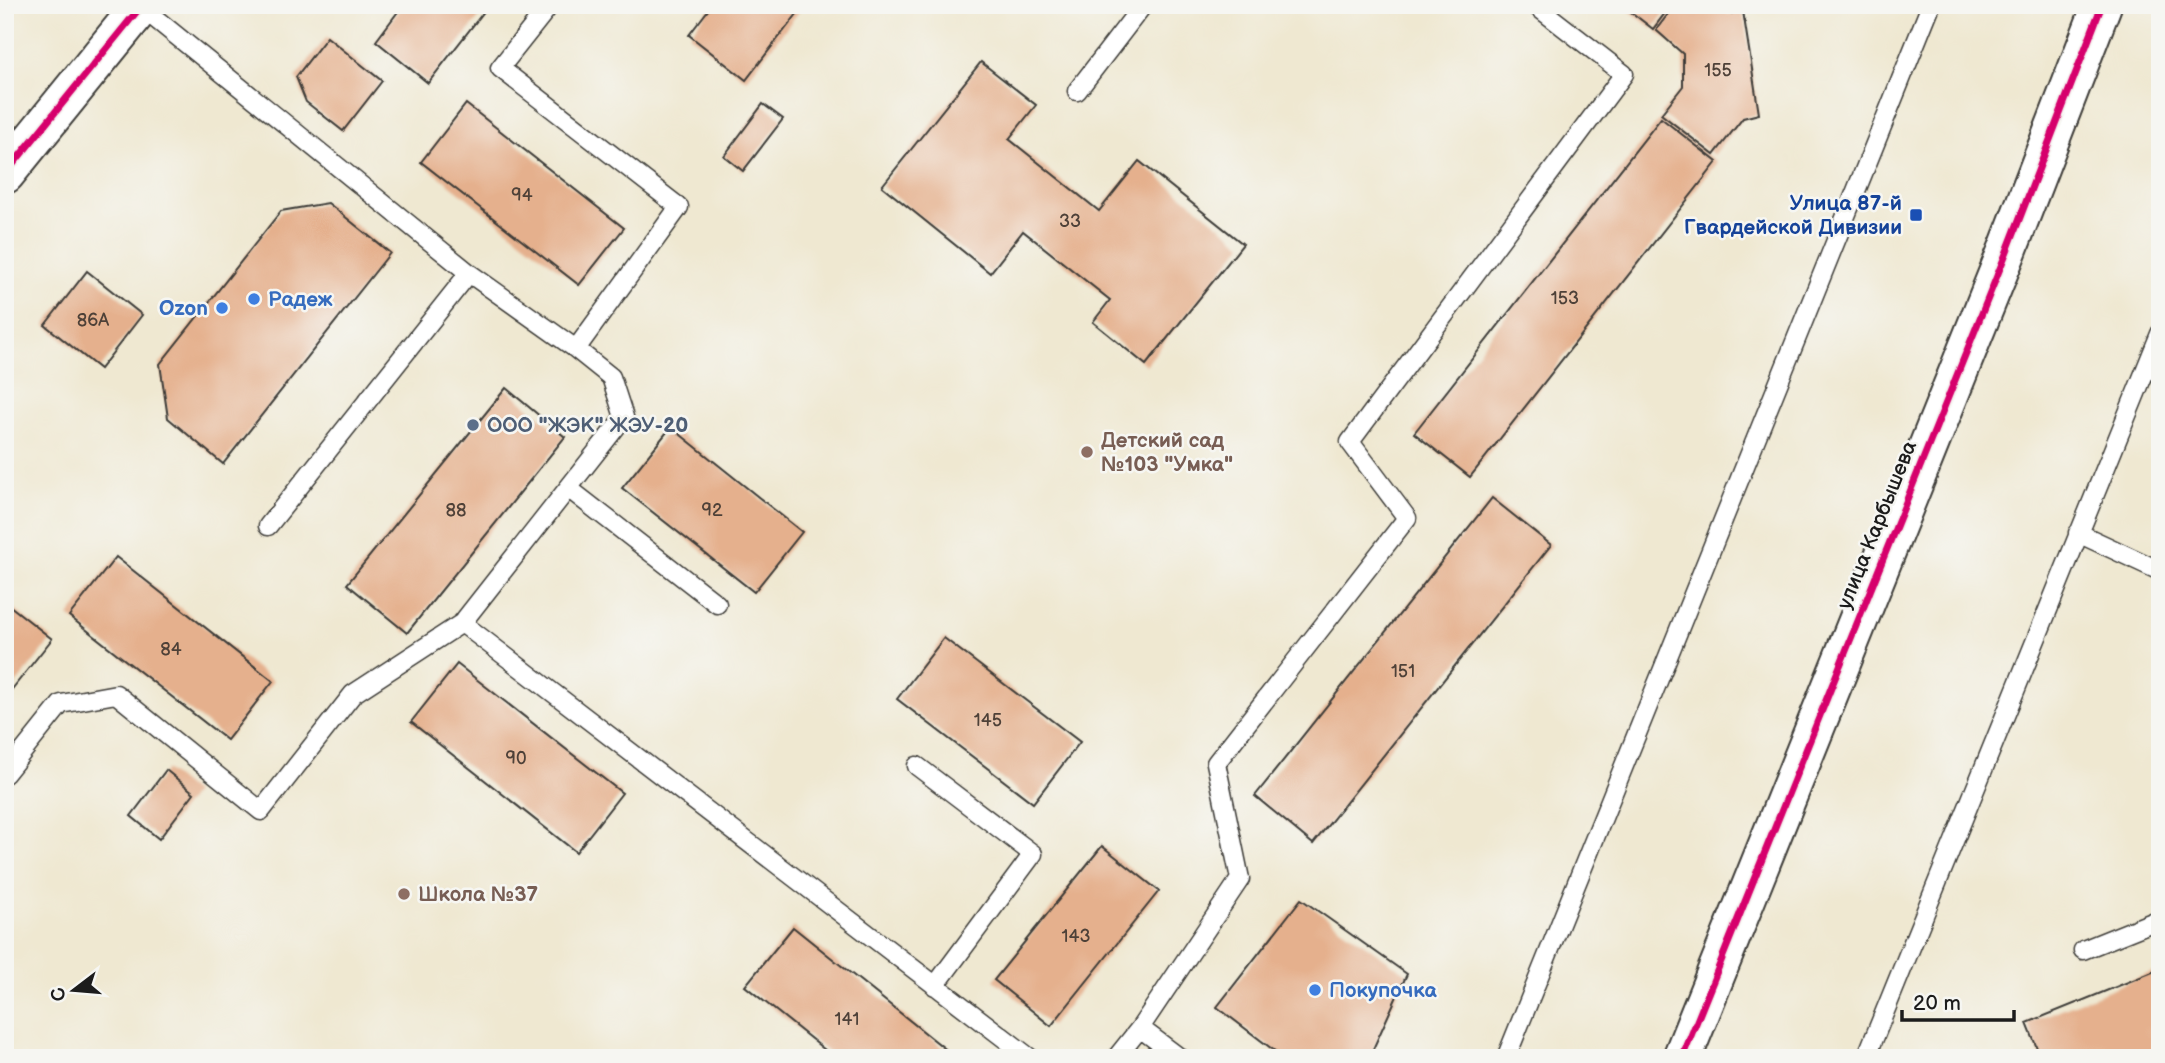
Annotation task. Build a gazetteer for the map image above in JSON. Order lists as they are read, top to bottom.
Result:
{
  "streets": {
    "street": ["улица Карбышева"]
  },
  "places": {
    "transit": ["Улица 87-й Гвардейской Дивизии"],
    "other": [
      "Радеж",
      "Ozon",
      "ООО \"ЖЭК\" ЖЭУ-20",
      "Детский сад №103 \"Умка\"",
      "Школа №37",
      "Покупочка"
    ]
  },
  "house_numbers": [
    "155",
    "94",
    "33",
    "153",
    "86А",
    "88",
    "92",
    "84",
    "151",
    "145",
    "90",
    "143",
    "141"
  ],
  "scale_bar": "20 m",
  "north": "left"
}
